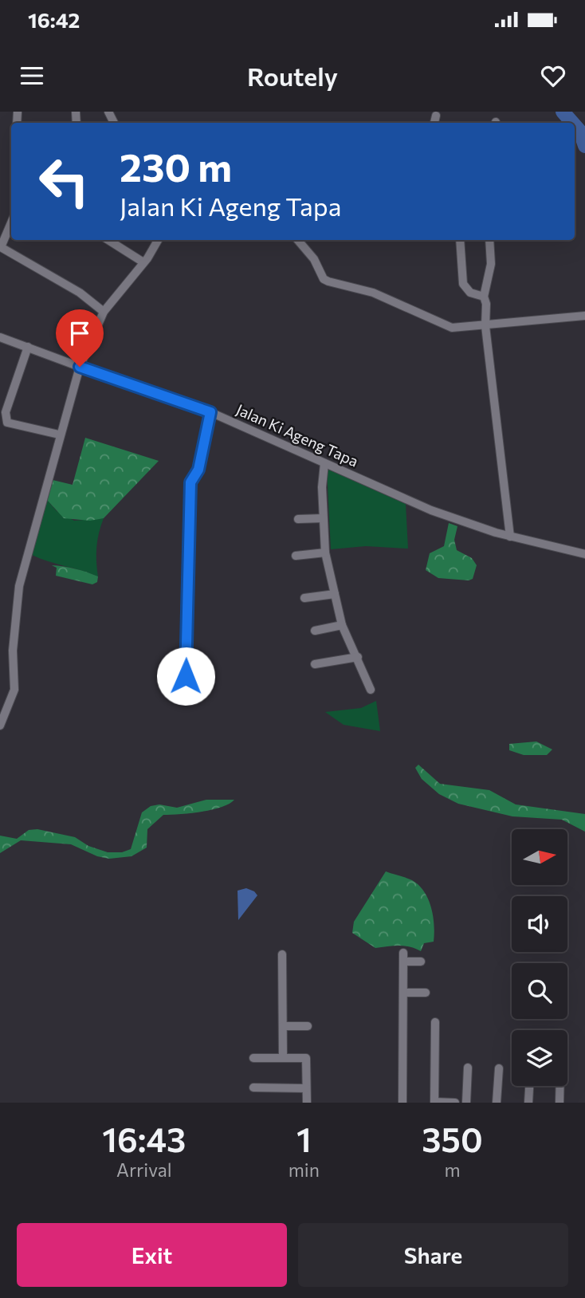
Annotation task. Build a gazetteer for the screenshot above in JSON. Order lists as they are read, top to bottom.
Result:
{
  "streets": {
    "street": ["Jalan Ki Ageng Tapa"]
  },
  "north": "right",
  "page": {
    "status": "16:42",
    "header": "Routely",
    "turn": ["230 m", "Jalan Ki Ageng Tapa"],
    "eta": [
      "16:43",
      "Arrival",
      "1",
      "min",
      "350",
      "m"
    ],
    "buttons": ["Exit", "Share"]
  }
}
